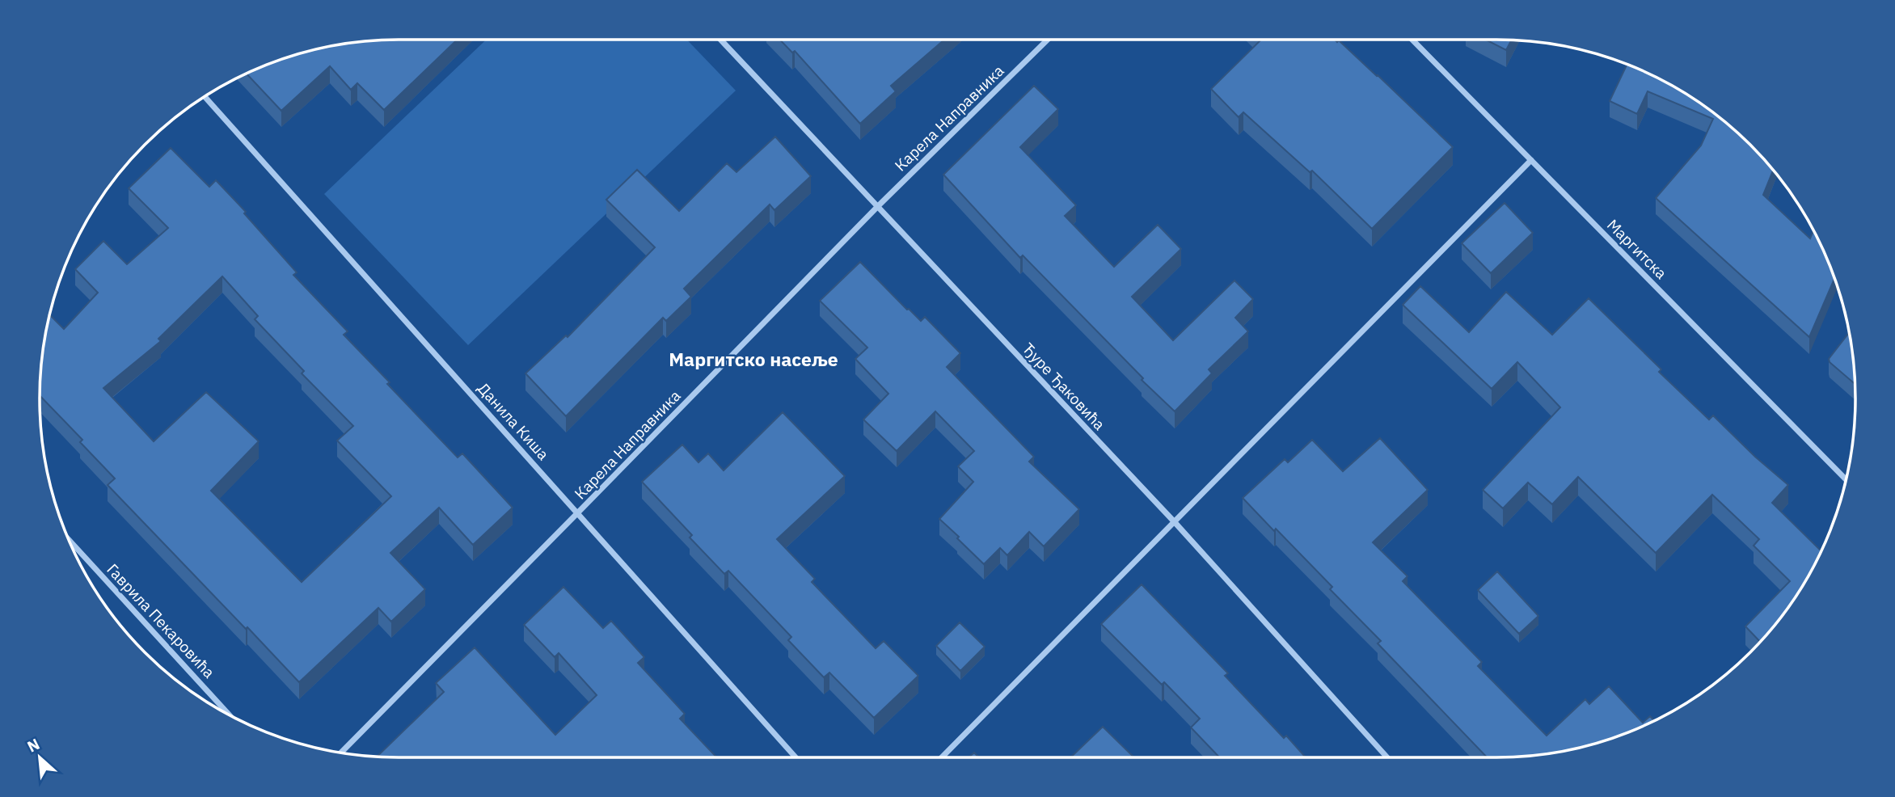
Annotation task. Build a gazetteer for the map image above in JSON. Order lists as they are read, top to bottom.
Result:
{
  "streets": {
    "street": [
      "Карела Направника",
      "Маргитска",
      "Ђуре Ђаковића",
      "Данила Киша",
      "Гаврила Пекаровића"
    ]
  },
  "crossings": [
    ["Карела Направника", "Ђуре Ђаковића"],
    ["Карела Направника", "Данила Киша"]
  ],
  "districts": ["Маргитско насеље"],
  "north": "top left"
}
